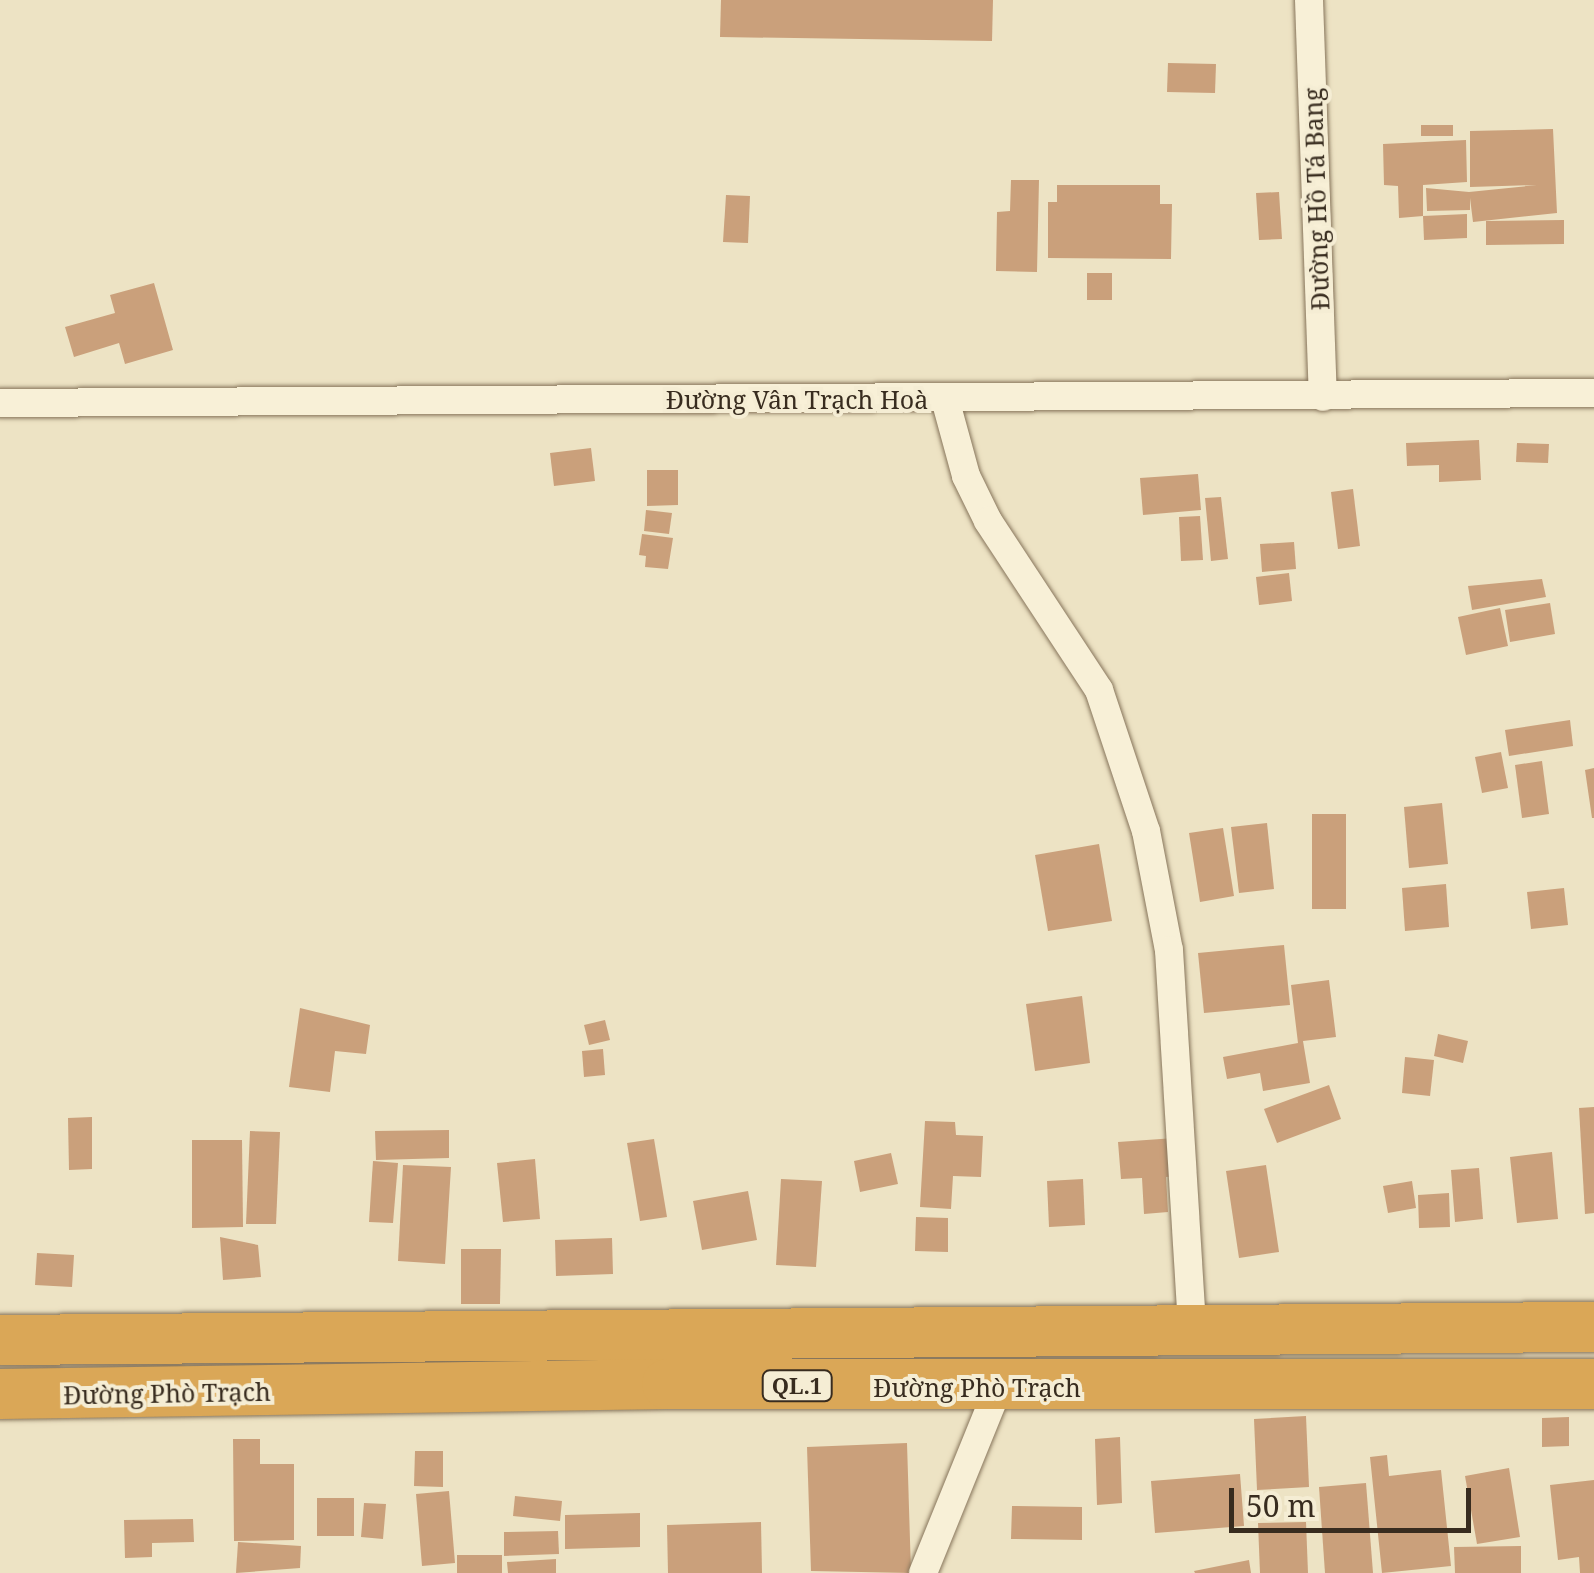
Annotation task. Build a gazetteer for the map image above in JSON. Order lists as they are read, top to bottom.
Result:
{
  "streets": {
    "highway": ["QL.1", "Đường Phò Trạch"],
    "street": ["Đường Hồ Tá Bang", "Đường Vân Trạch Hoà"]
  },
  "crossings": [
    ["Đường Hồ Tá Bang", "Đường Vân Trạch Hoà"]
  ],
  "scale_bar": "50 m"
}
